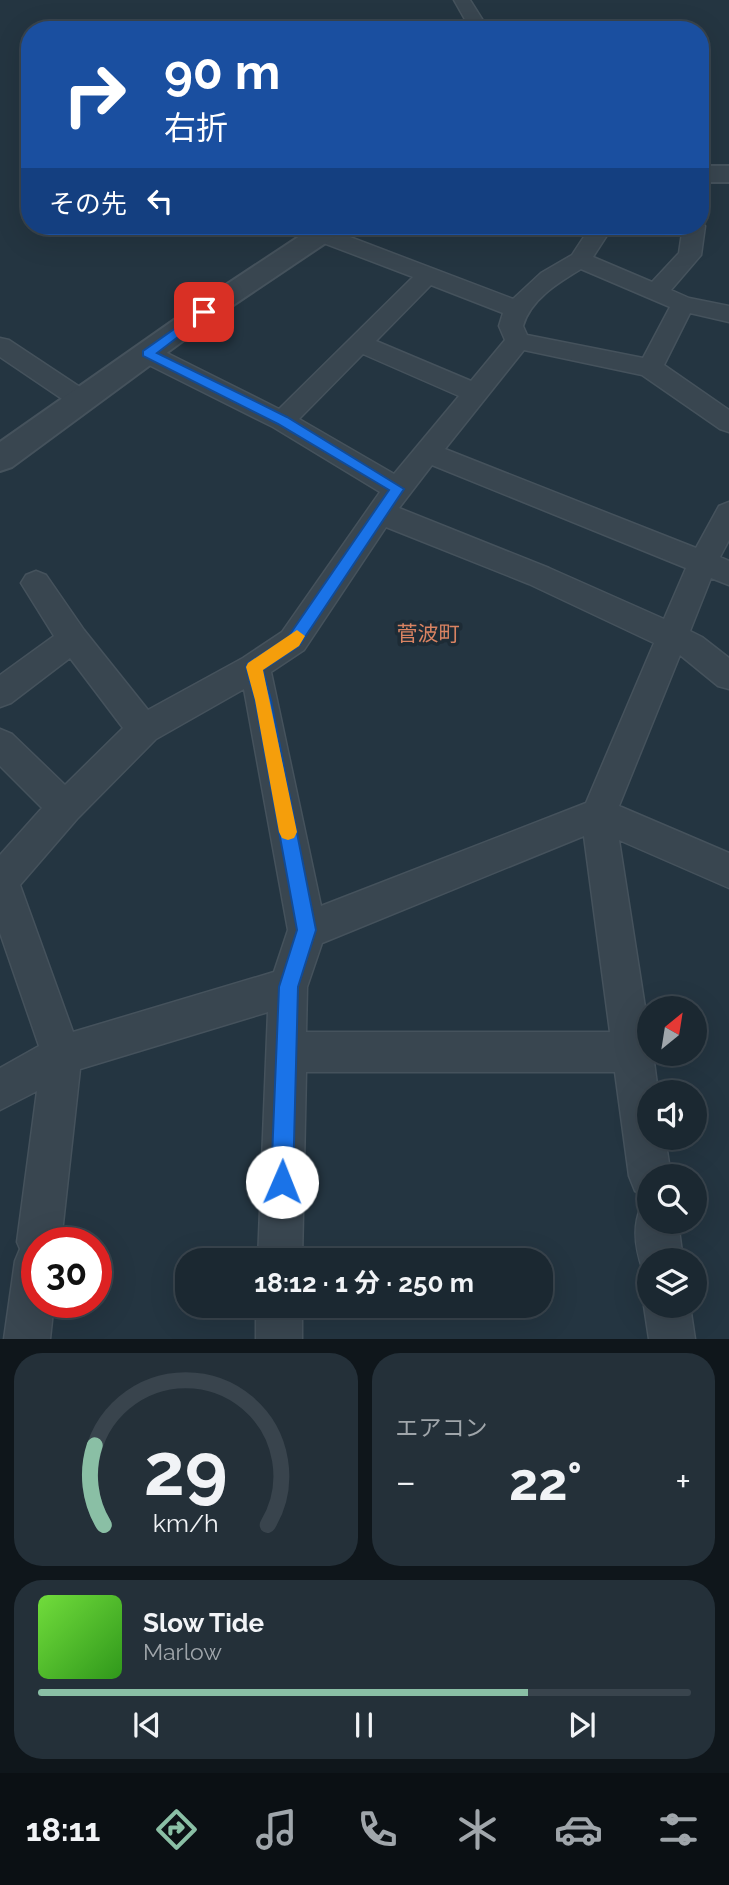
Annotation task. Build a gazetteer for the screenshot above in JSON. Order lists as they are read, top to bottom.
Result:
{
  "districts": ["菅波町"],
  "north": "top right",
  "page": {
    "turn": ["90 m", "右折"],
    "then": "その先",
    "limit": "30",
    "trip": "18:12 · 1 分 · 250 m",
    "tile": "エアコン",
    "heat": ["−", "22°", "+"],
    "song": ["Slow Tide", "Marlow"],
    "tabs": "18:11",
    "gauge": ["29", "km/h"]
  }
}
